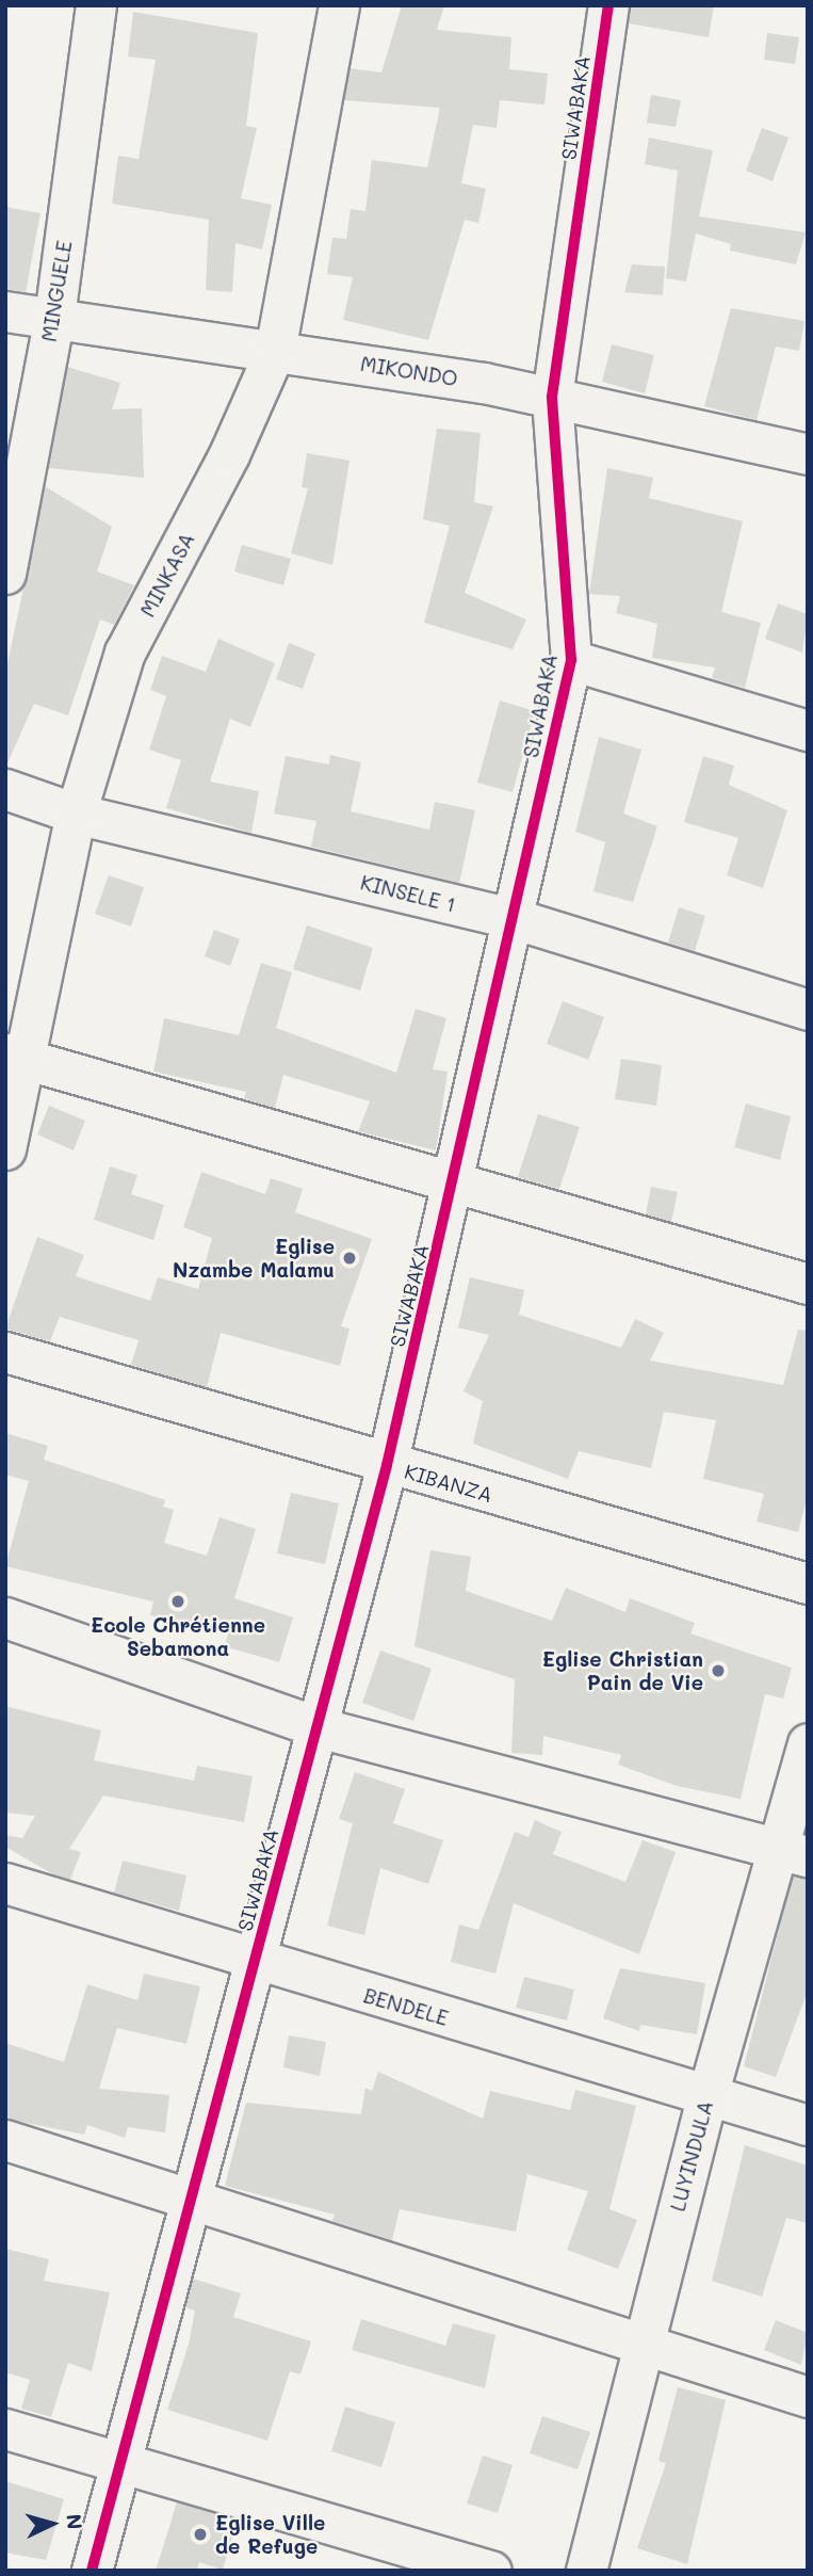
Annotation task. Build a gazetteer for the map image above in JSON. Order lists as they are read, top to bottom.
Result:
{
  "streets": {
    "street": [
      "SIWABAKA",
      "MINGUELE",
      "MIKONDO",
      "MINKASA",
      "KINSELE 1",
      "KIBANZA",
      "BENDELE",
      "LUYINDULA"
    ]
  },
  "crossings": [
    ["SIWABAKA", "MIKONDO"],
    ["SIWABAKA", "KINSELE 1"],
    ["SIWABAKA", "KIBANZA"],
    ["SIWABAKA", "BENDELE"],
    ["MINGUELE", "MIKONDO"],
    ["MIKONDO", "MINKASA"],
    ["MINKASA", "KINSELE 1"],
    ["BENDELE", "LUYINDULA"]
  ],
  "places": [
    "Eglise Nzambe Malamu",
    "Ecole Chrétienne Sebamona",
    "Eglise Christian Pain de Vie",
    "Eglise Ville de Refuge"
  ],
  "north": "right"
}
